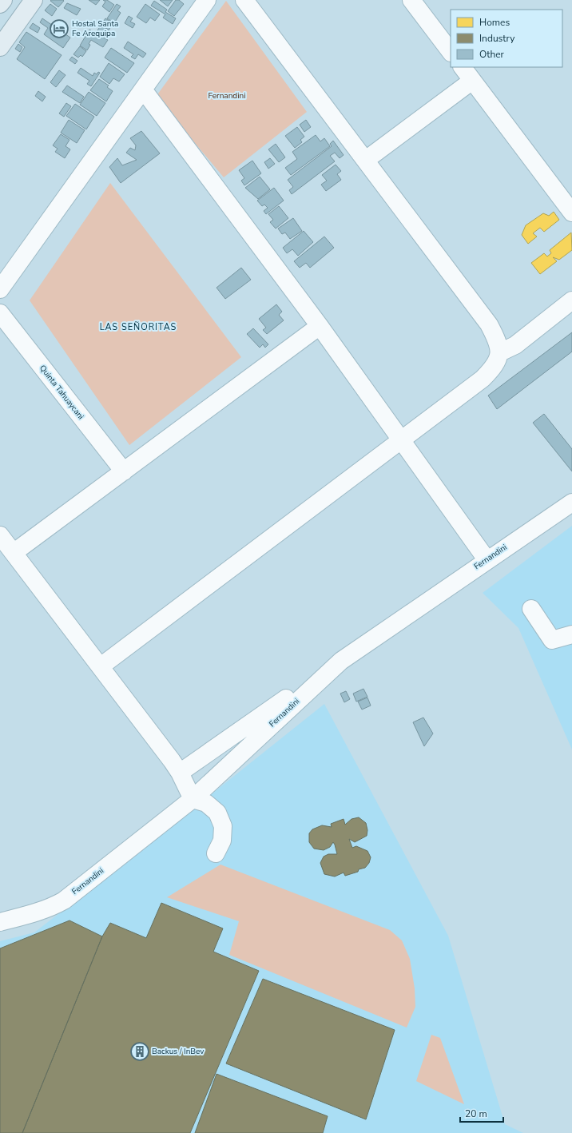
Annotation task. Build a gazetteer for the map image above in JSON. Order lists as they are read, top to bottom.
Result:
{
  "streets": {
    "street": ["Quinta Tahuaycani", "Fernandini"]
  },
  "districts": ["LAS SEÑORITAS"],
  "parks": ["Fernandini"],
  "places": {
    "hotel": ["Hostal Santa Fe Arequipa"],
    "building": ["Backus / InBev"]
  },
  "legend": ["Homes", "Industry", "Other"],
  "scale_bar": "20 m"
}
